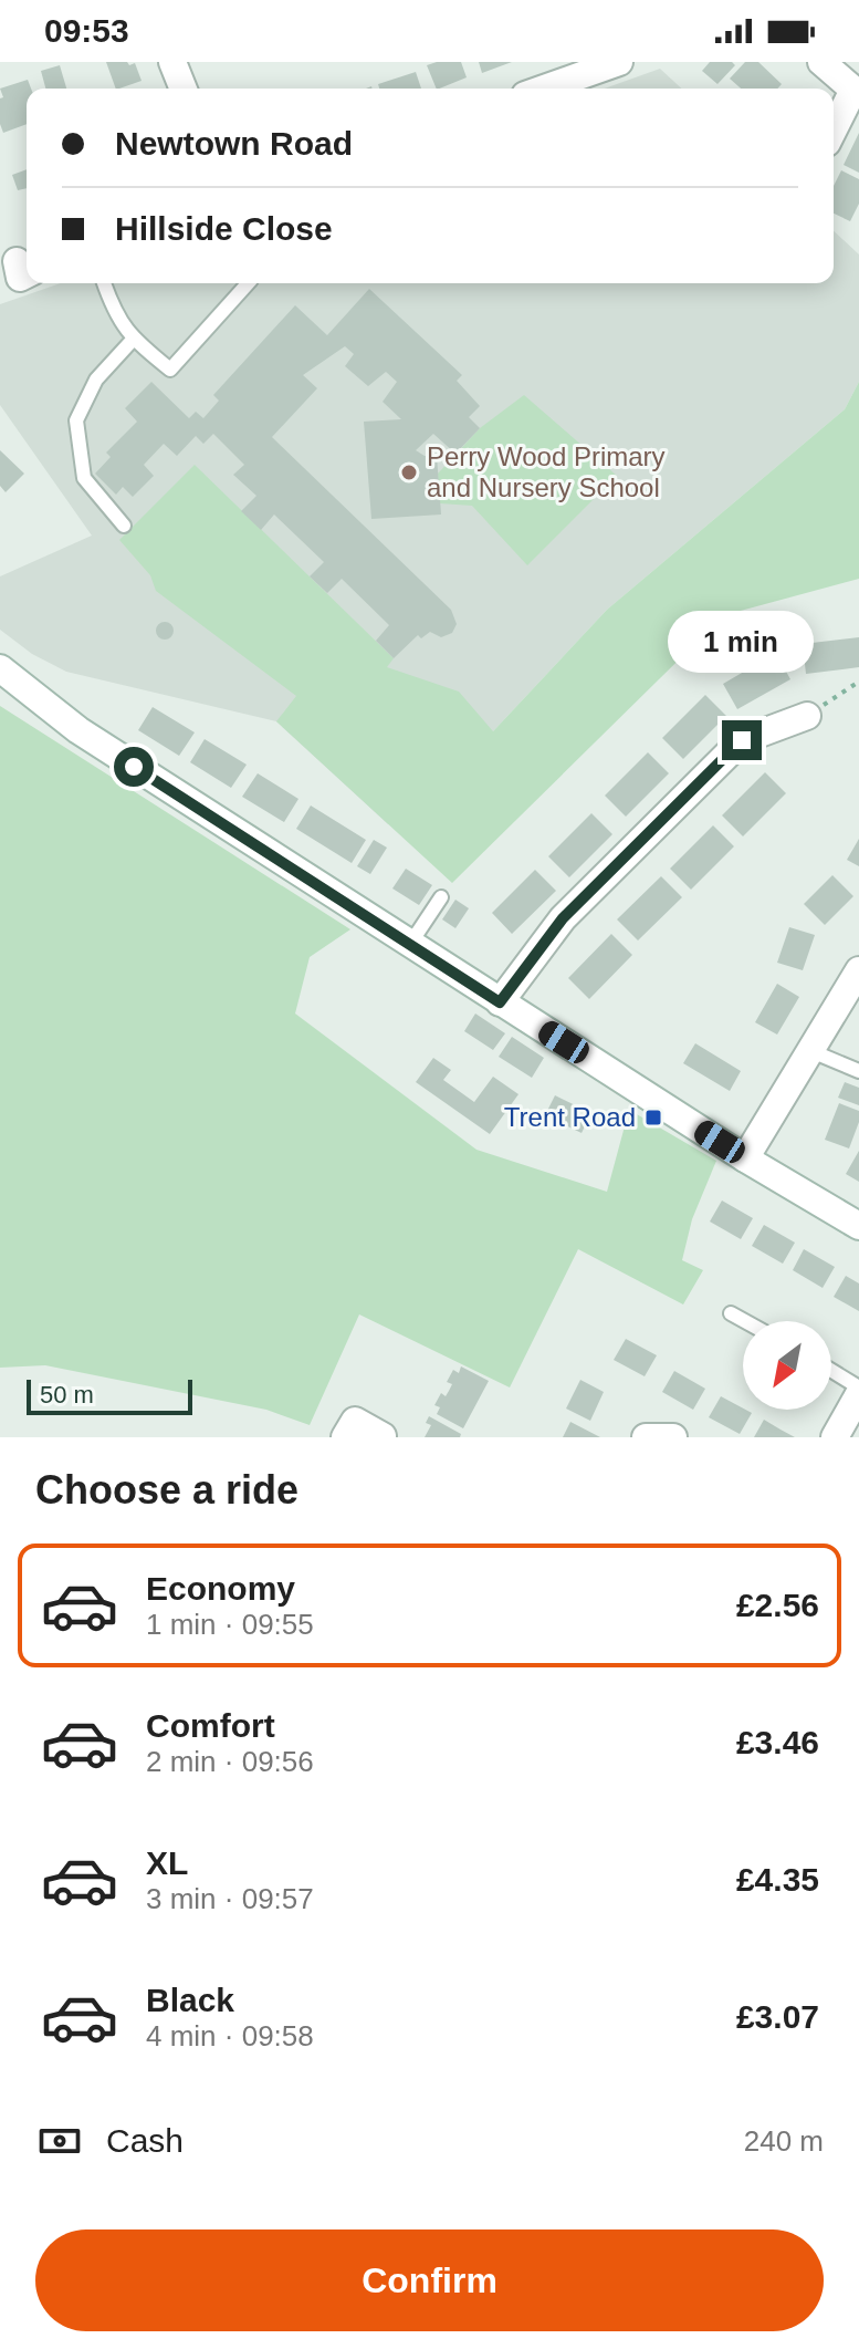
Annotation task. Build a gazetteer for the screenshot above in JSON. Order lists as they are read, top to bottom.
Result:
{
  "places": {
    "other": ["Perry Wood Primary and Nursery School"],
    "transit": ["Trent Road"]
  },
  "scale_bar": "50 m",
  "north": "bottom left",
  "page": {
    "status": "09:53",
    "banner": ["Newtown Road", "Hillside Close"],
    "bubble": "1 min",
    "scale": "50 m",
    "heading": "Choose a ride",
    "list": [
      {
        "name": "Economy",
        "note": "1 min · 09:55",
        "value": "£2.56"
      },
      {
        "name": "Comfort",
        "note": "2 min · 09:56",
        "value": "£3.46"
      },
      {
        "name": "XL",
        "note": "3 min · 09:57",
        "value": "£4.35"
      },
      {
        "name": "Black",
        "note": "4 min · 09:58",
        "value": "£3.07"
      }
    ],
    "pay": ["Cash", "240 m"],
    "buttons": "Confirm"
  }
}
